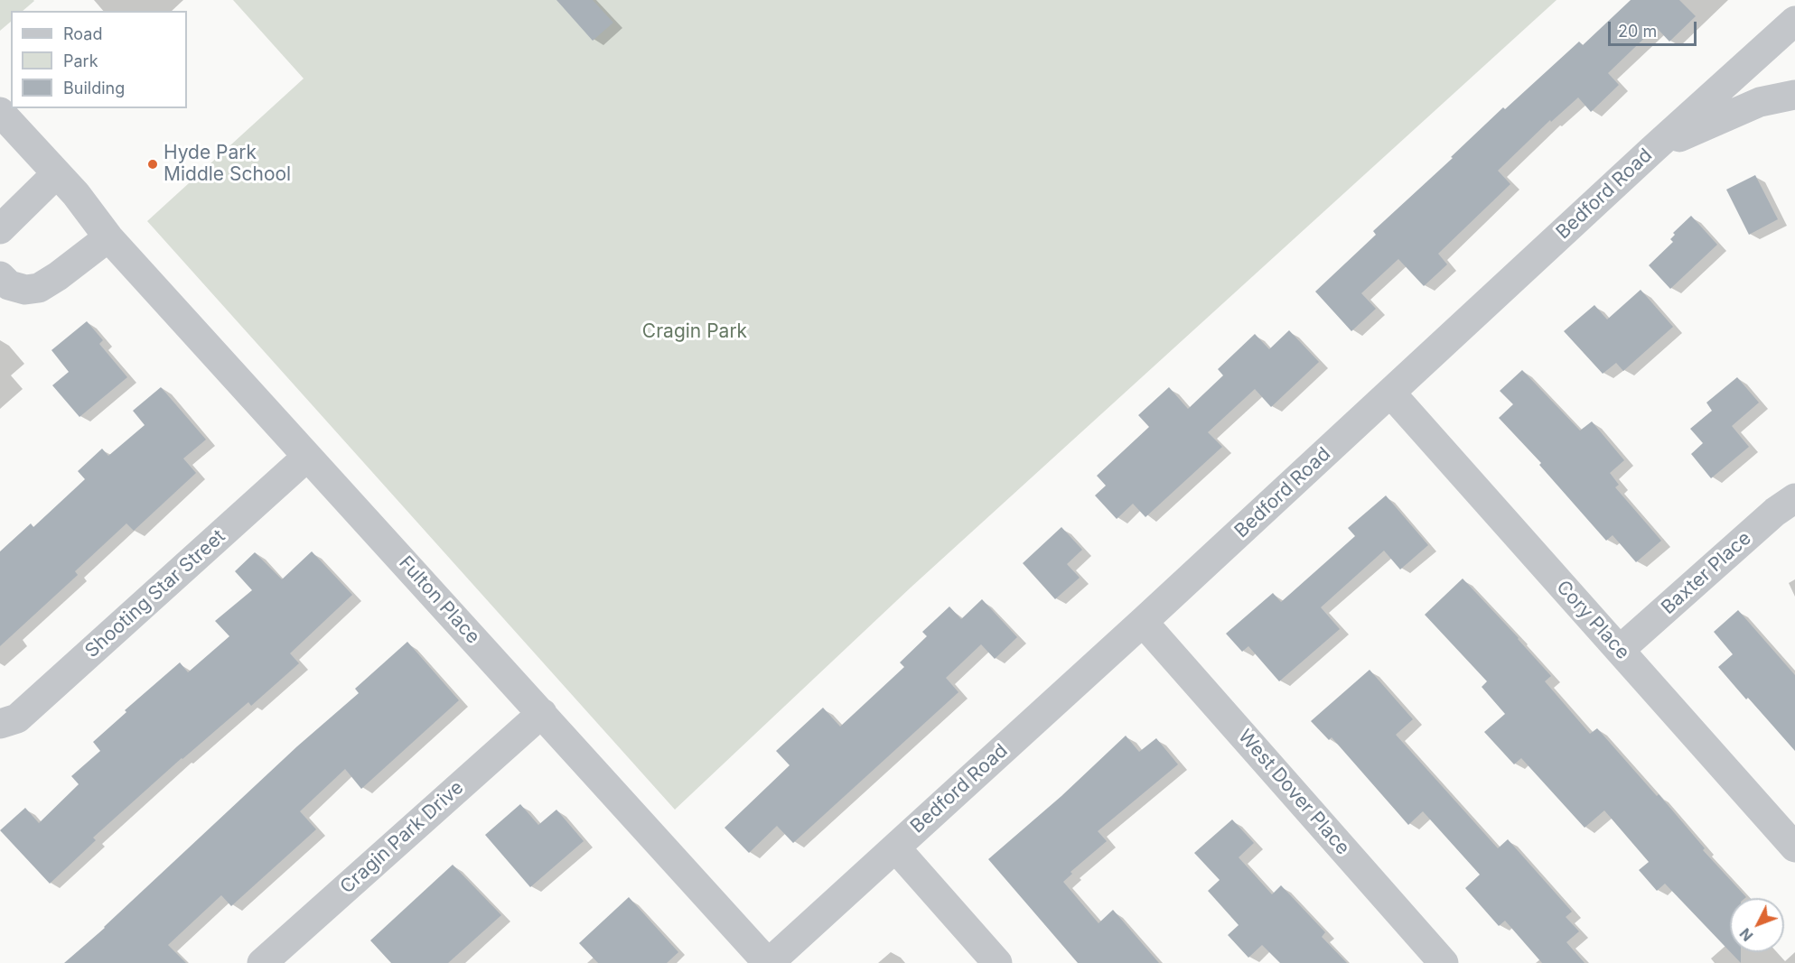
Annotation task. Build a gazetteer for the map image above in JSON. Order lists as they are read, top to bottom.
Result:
{
  "streets": {
    "street": [
      "Bedford Road",
      "Baxter Place",
      "Shooting Star Street",
      "Fulton Place",
      "Cory Place",
      "West Dover Place",
      "Cragin Park Drive"
    ]
  },
  "crossings": [
    ["Bedford Road", "Fulton Place"],
    ["Bedford Road", "Cory Place"],
    ["Bedford Road", "West Dover Place"],
    ["Baxter Place", "Cory Place"],
    ["Shooting Star Street", "Fulton Place"],
    ["Fulton Place", "Cragin Park Drive"]
  ],
  "parks": ["Cragin Park"],
  "places": ["Hyde Park Middle School"],
  "legend": ["Road", "Park", "Building"],
  "scale_bar": "20 m",
  "north": "bottom left"
}
